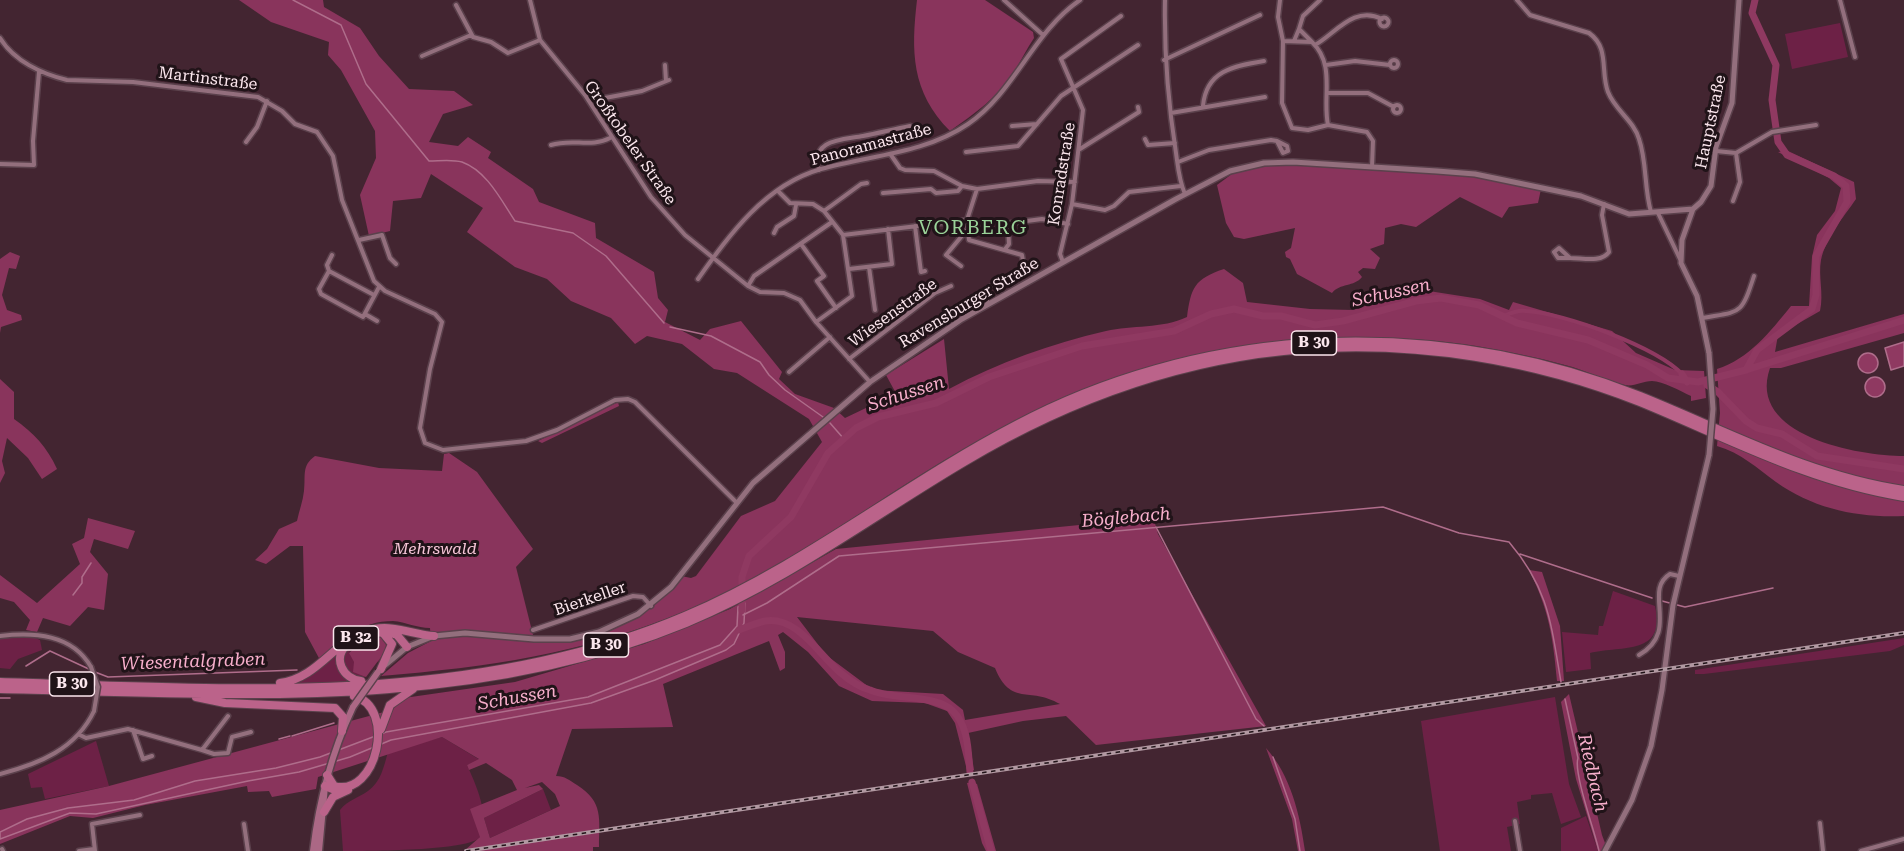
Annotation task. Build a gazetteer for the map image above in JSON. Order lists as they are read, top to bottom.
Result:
{
  "streets": {
    "highway": ["B 30", "B 32"],
    "main road": ["Hauptstraße", "Ravensburger Straße"],
    "street": [
      "Martinstraße",
      "Großtobeler Straße",
      "Panoramastraße",
      "Konradstraße",
      "Wiesenstraße",
      "Bierkeller"
    ]
  },
  "crossings": [
    ["Großtobeler Straße", "Panoramastraße"],
    ["Großtobeler Straße", "Ravensburger Straße"],
    ["Großtobeler Straße", "Wiesenstraße"],
    ["Konradstraße", "Ravensburger Straße"],
    ["Ravensburger Straße", "B 30"],
    ["Ravensburger Straße", "Bierkeller"],
    ["Ravensburger Straße", "B 32"],
    ["B 30", "B 32"]
  ],
  "districts": ["VORBERG"],
  "water": [
    "Schussen",
    "Böglebach",
    "Wiesentalgraben",
    "Riedbach"
  ],
  "parks": ["Mehrswald"]
}
